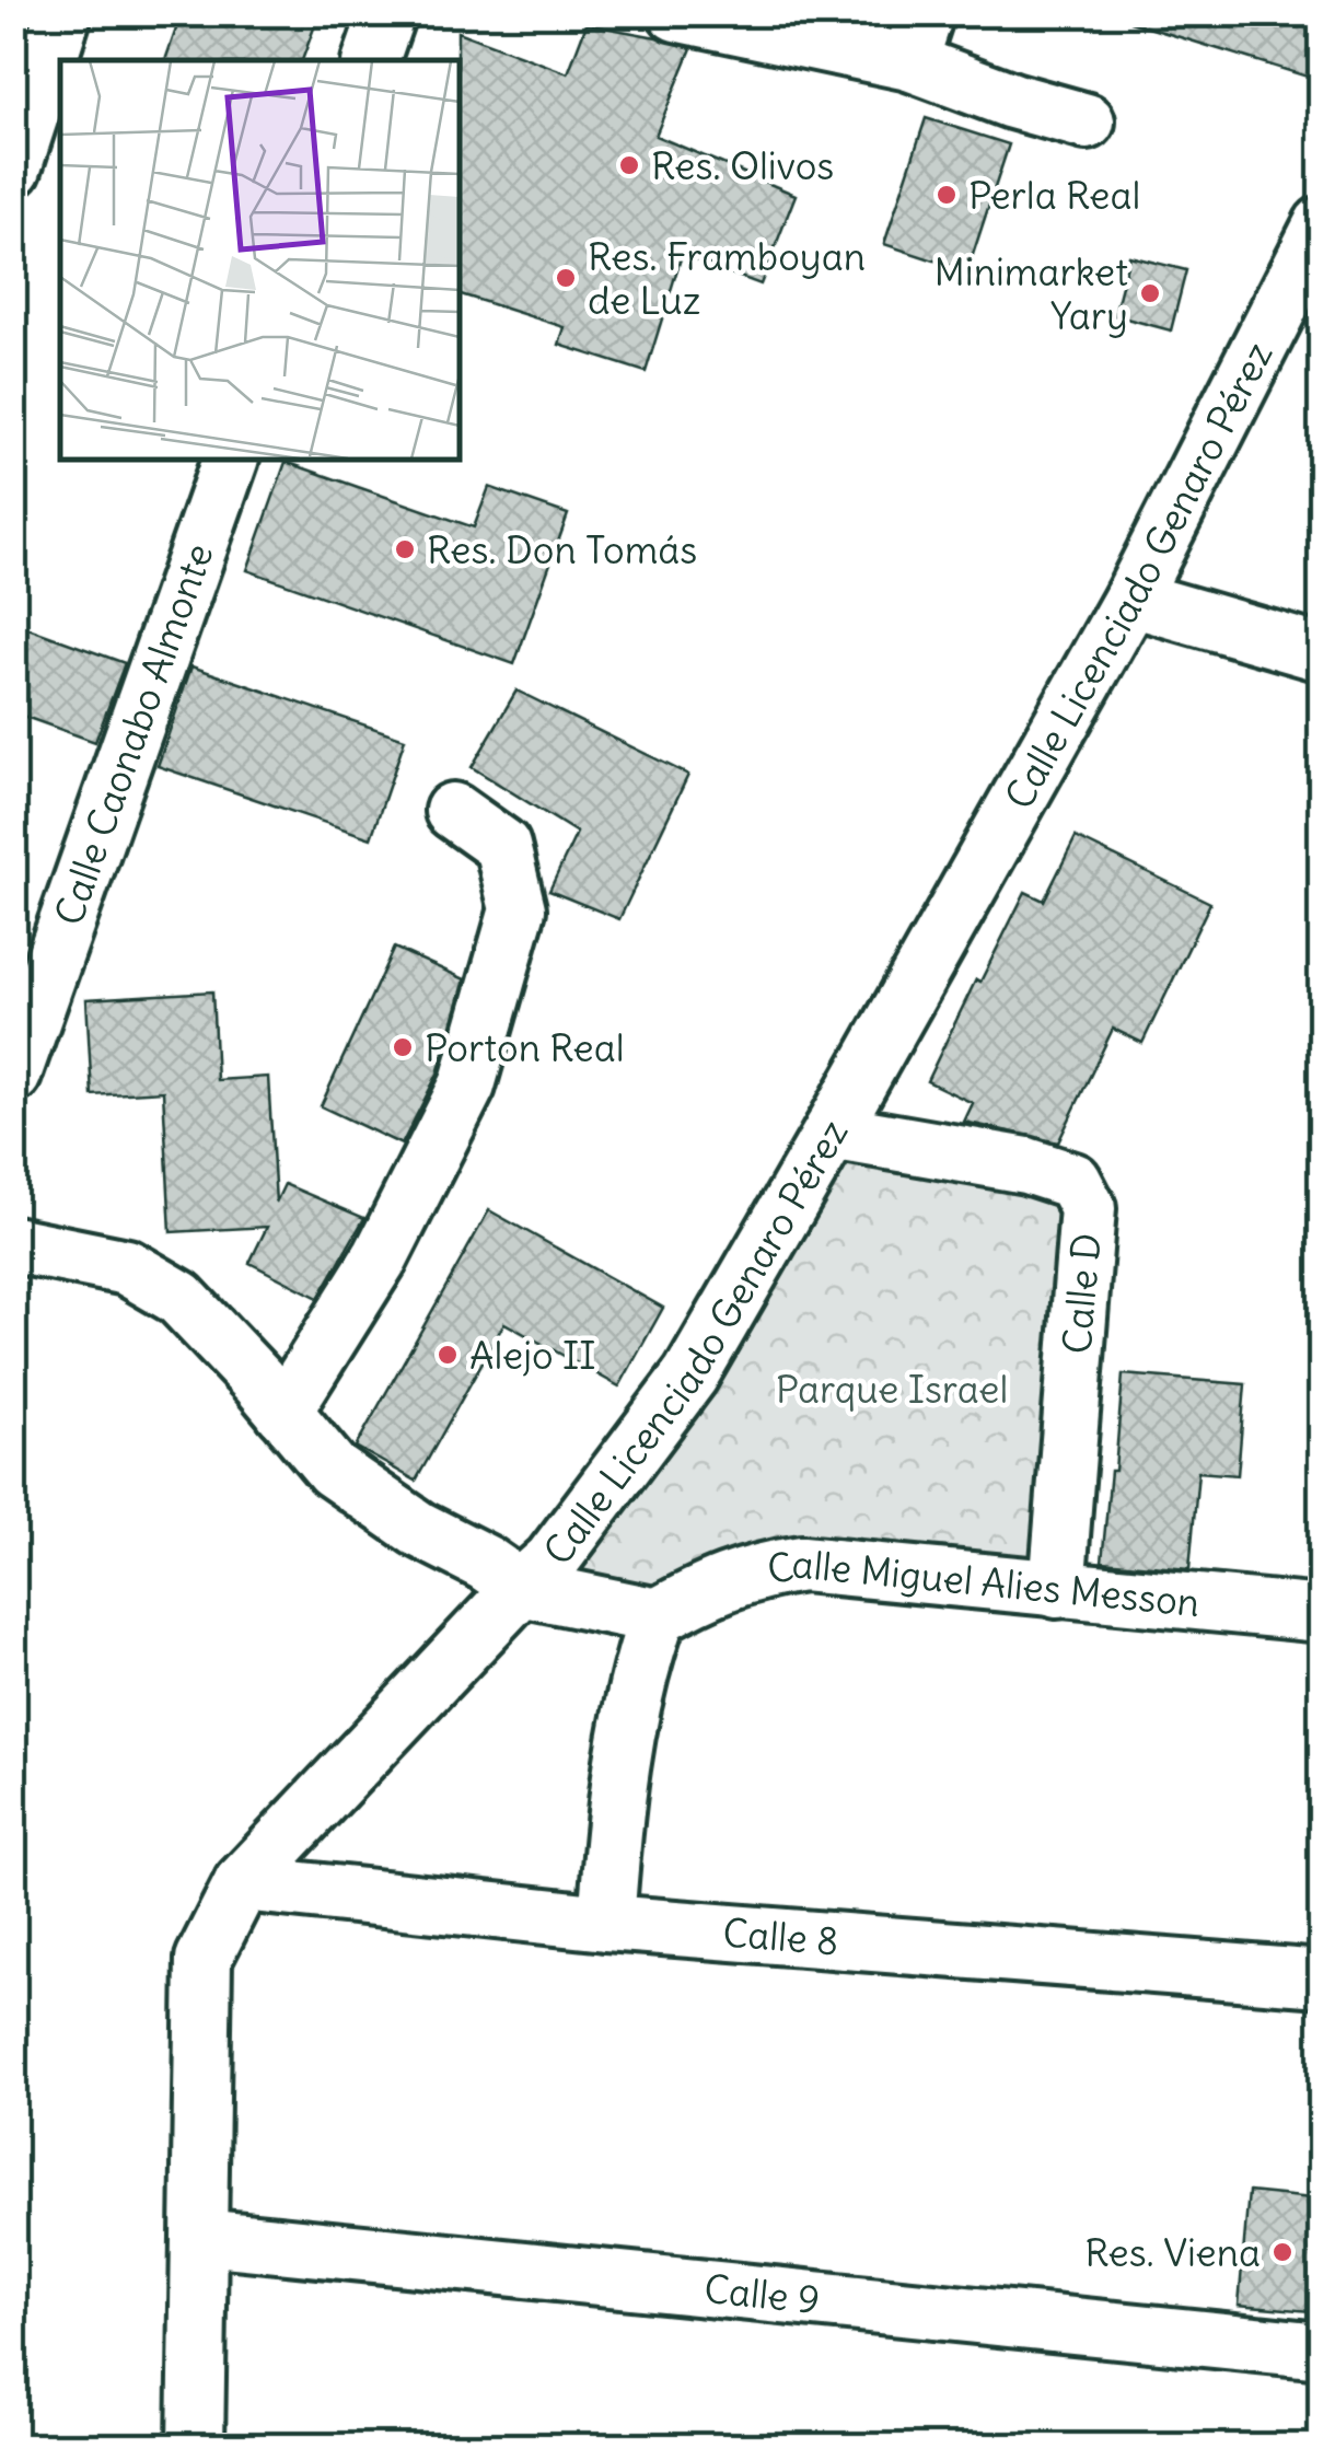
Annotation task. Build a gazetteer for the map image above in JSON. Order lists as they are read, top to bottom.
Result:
{
  "streets": {
    "street": [
      "Calle Licenciado Genaro Pérez",
      "Calle Caonabo Almonte",
      "Calle D",
      "Calle Miguel Alies Messon",
      "Calle 8",
      "Calle 9"
    ]
  },
  "crossings": [
    ["Calle Licenciado Genaro Pérez", "Calle D"],
    ["Calle Licenciado Genaro Pérez", "Calle 8"],
    ["Calle Licenciado Genaro Pérez", "Calle 9"],
    ["Calle D", "Calle Miguel Alies Messon"]
  ],
  "parks": ["Parque Israel"],
  "places": [
    "Res. Olivos",
    "Perla Real",
    "Res. Framboyan de Luz",
    "Minimarket Yary",
    "Res. Don Tomás",
    "Porton Real",
    "Alejo II",
    "Res. Viena"
  ]
}
